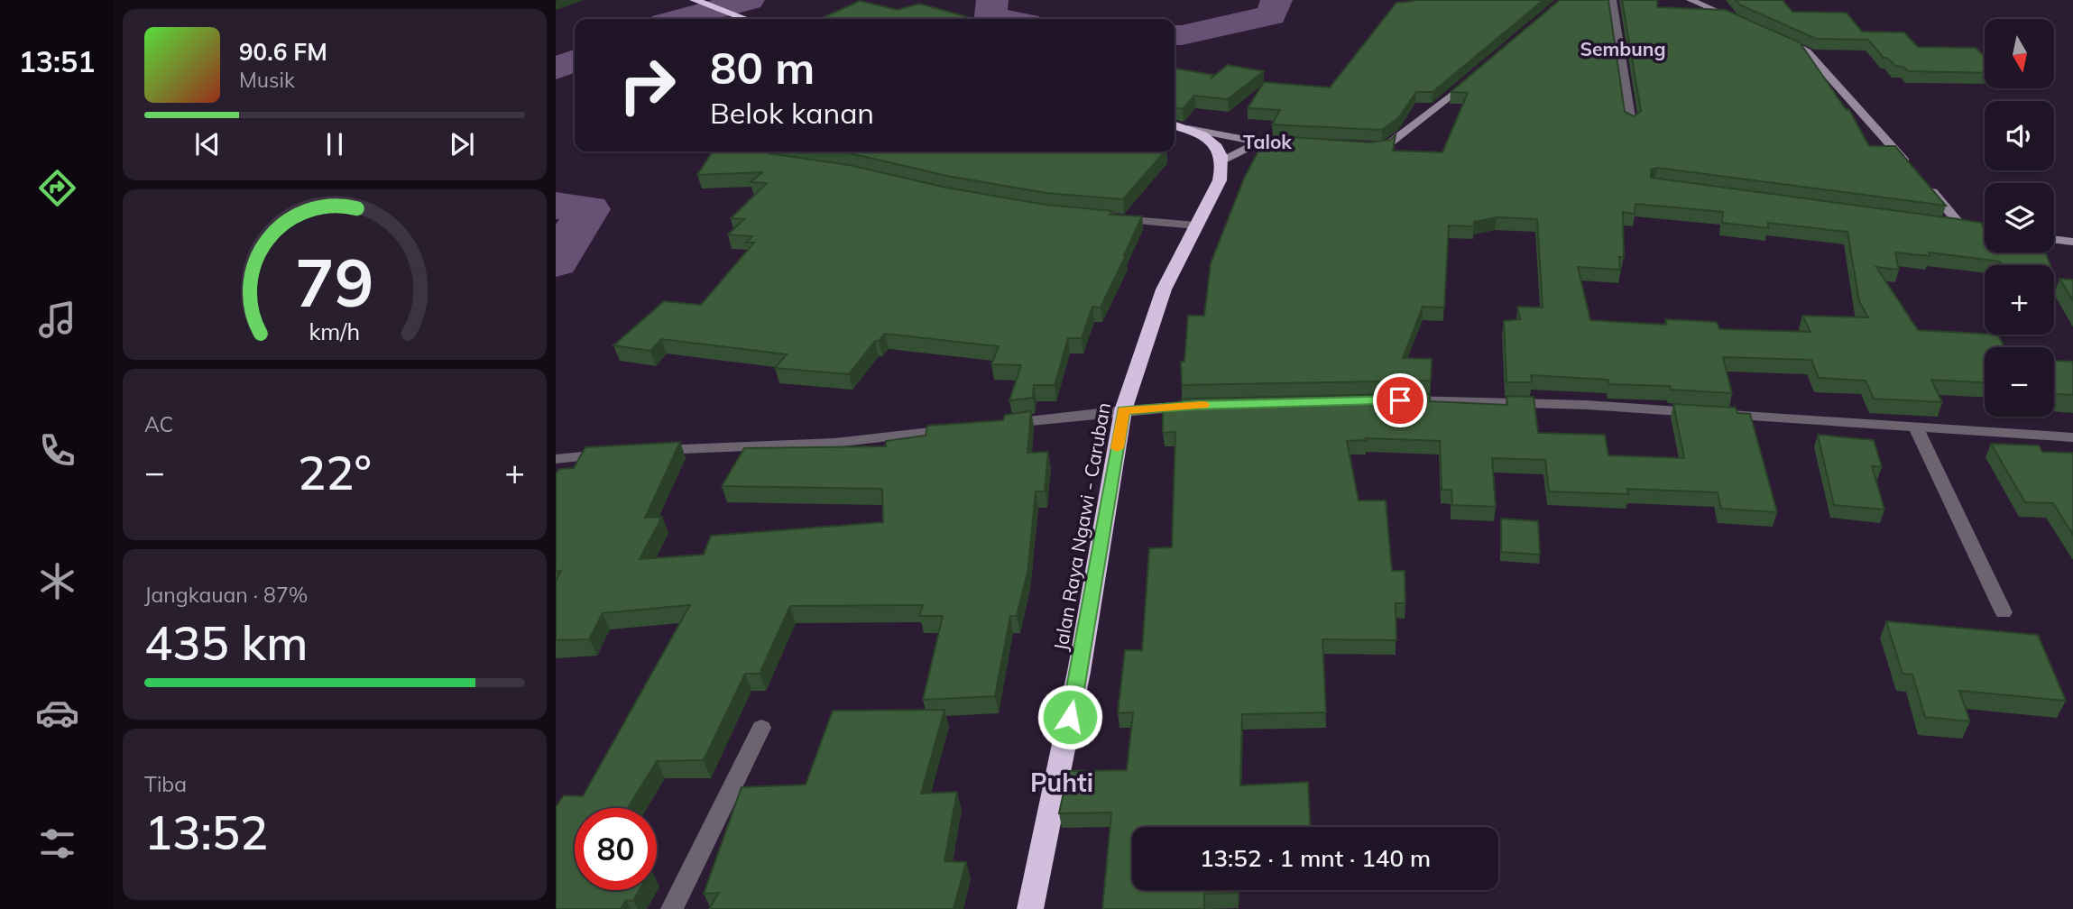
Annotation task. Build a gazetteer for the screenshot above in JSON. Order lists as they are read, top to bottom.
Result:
{
  "streets": {
    "highway": ["Jalan Raya Ngawi - Caruban"]
  },
  "districts": ["Sembung", "Talok", "Puhti"],
  "north": "bottom",
  "page": {
    "tabs": "13:51",
    "map_buttons": ["+", "−"],
    "turn": ["80 m", "Belok kanan"],
    "song": ["90.6 FM", "Musik"],
    "tile": [
      "AC",
      ["Jangkauan · 87%", "435 km"],
      ["Tiba", "13:52"]
    ],
    "heat": ["−", "22°", "+"],
    "limit": "80",
    "trip": "13:52 · 1 mnt · 140 m",
    "gauge": ["79", "km/h"]
  }
}
